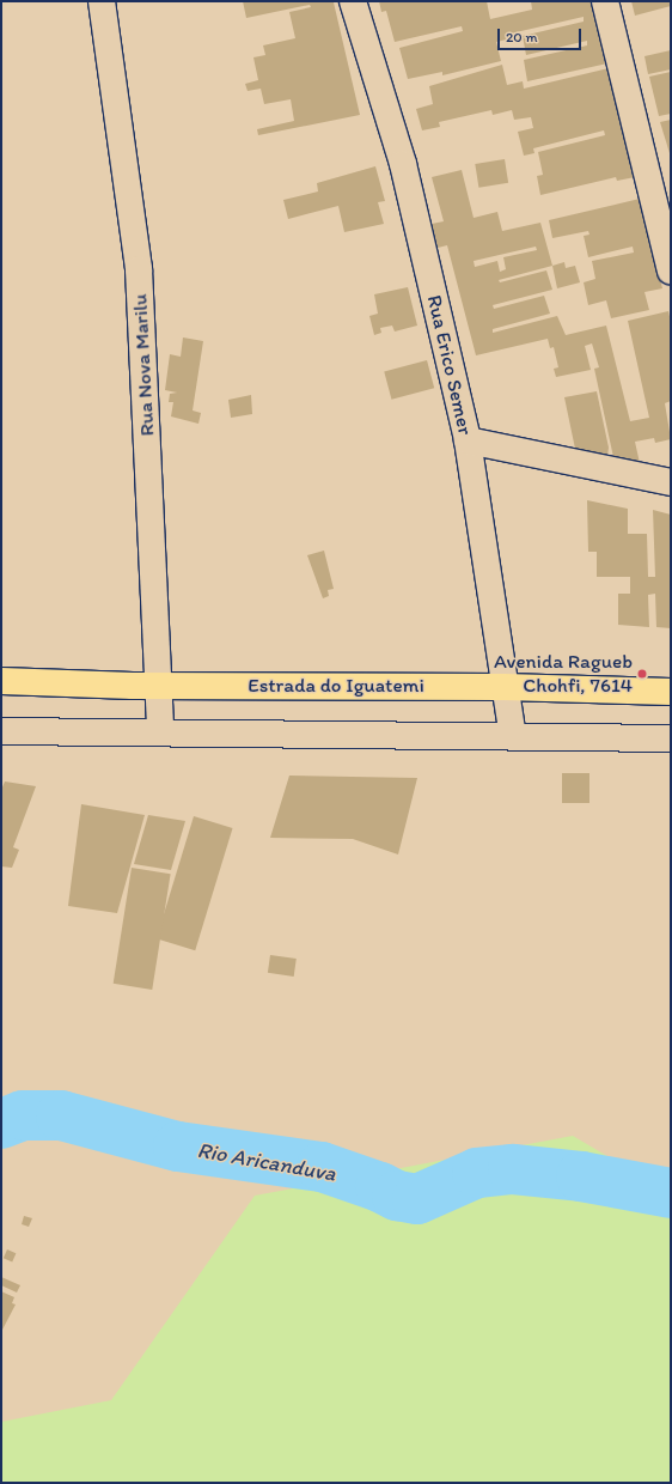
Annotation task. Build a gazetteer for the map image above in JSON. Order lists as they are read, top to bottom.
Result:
{
  "streets": {
    "main road": ["Estrada do Iguatemi"],
    "street": ["Rua Nova Marilu", "Rua Erico Semer"]
  },
  "crossings": [
    ["Rua Nova Marilu", "Estrada do Iguatemi"],
    ["Rua Erico Semer", "Estrada do Iguatemi"]
  ],
  "water": ["Rio Aricanduva"],
  "places": ["Avenida Ragueb Chohfi, 7614"],
  "scale_bar": "20 m"
}
